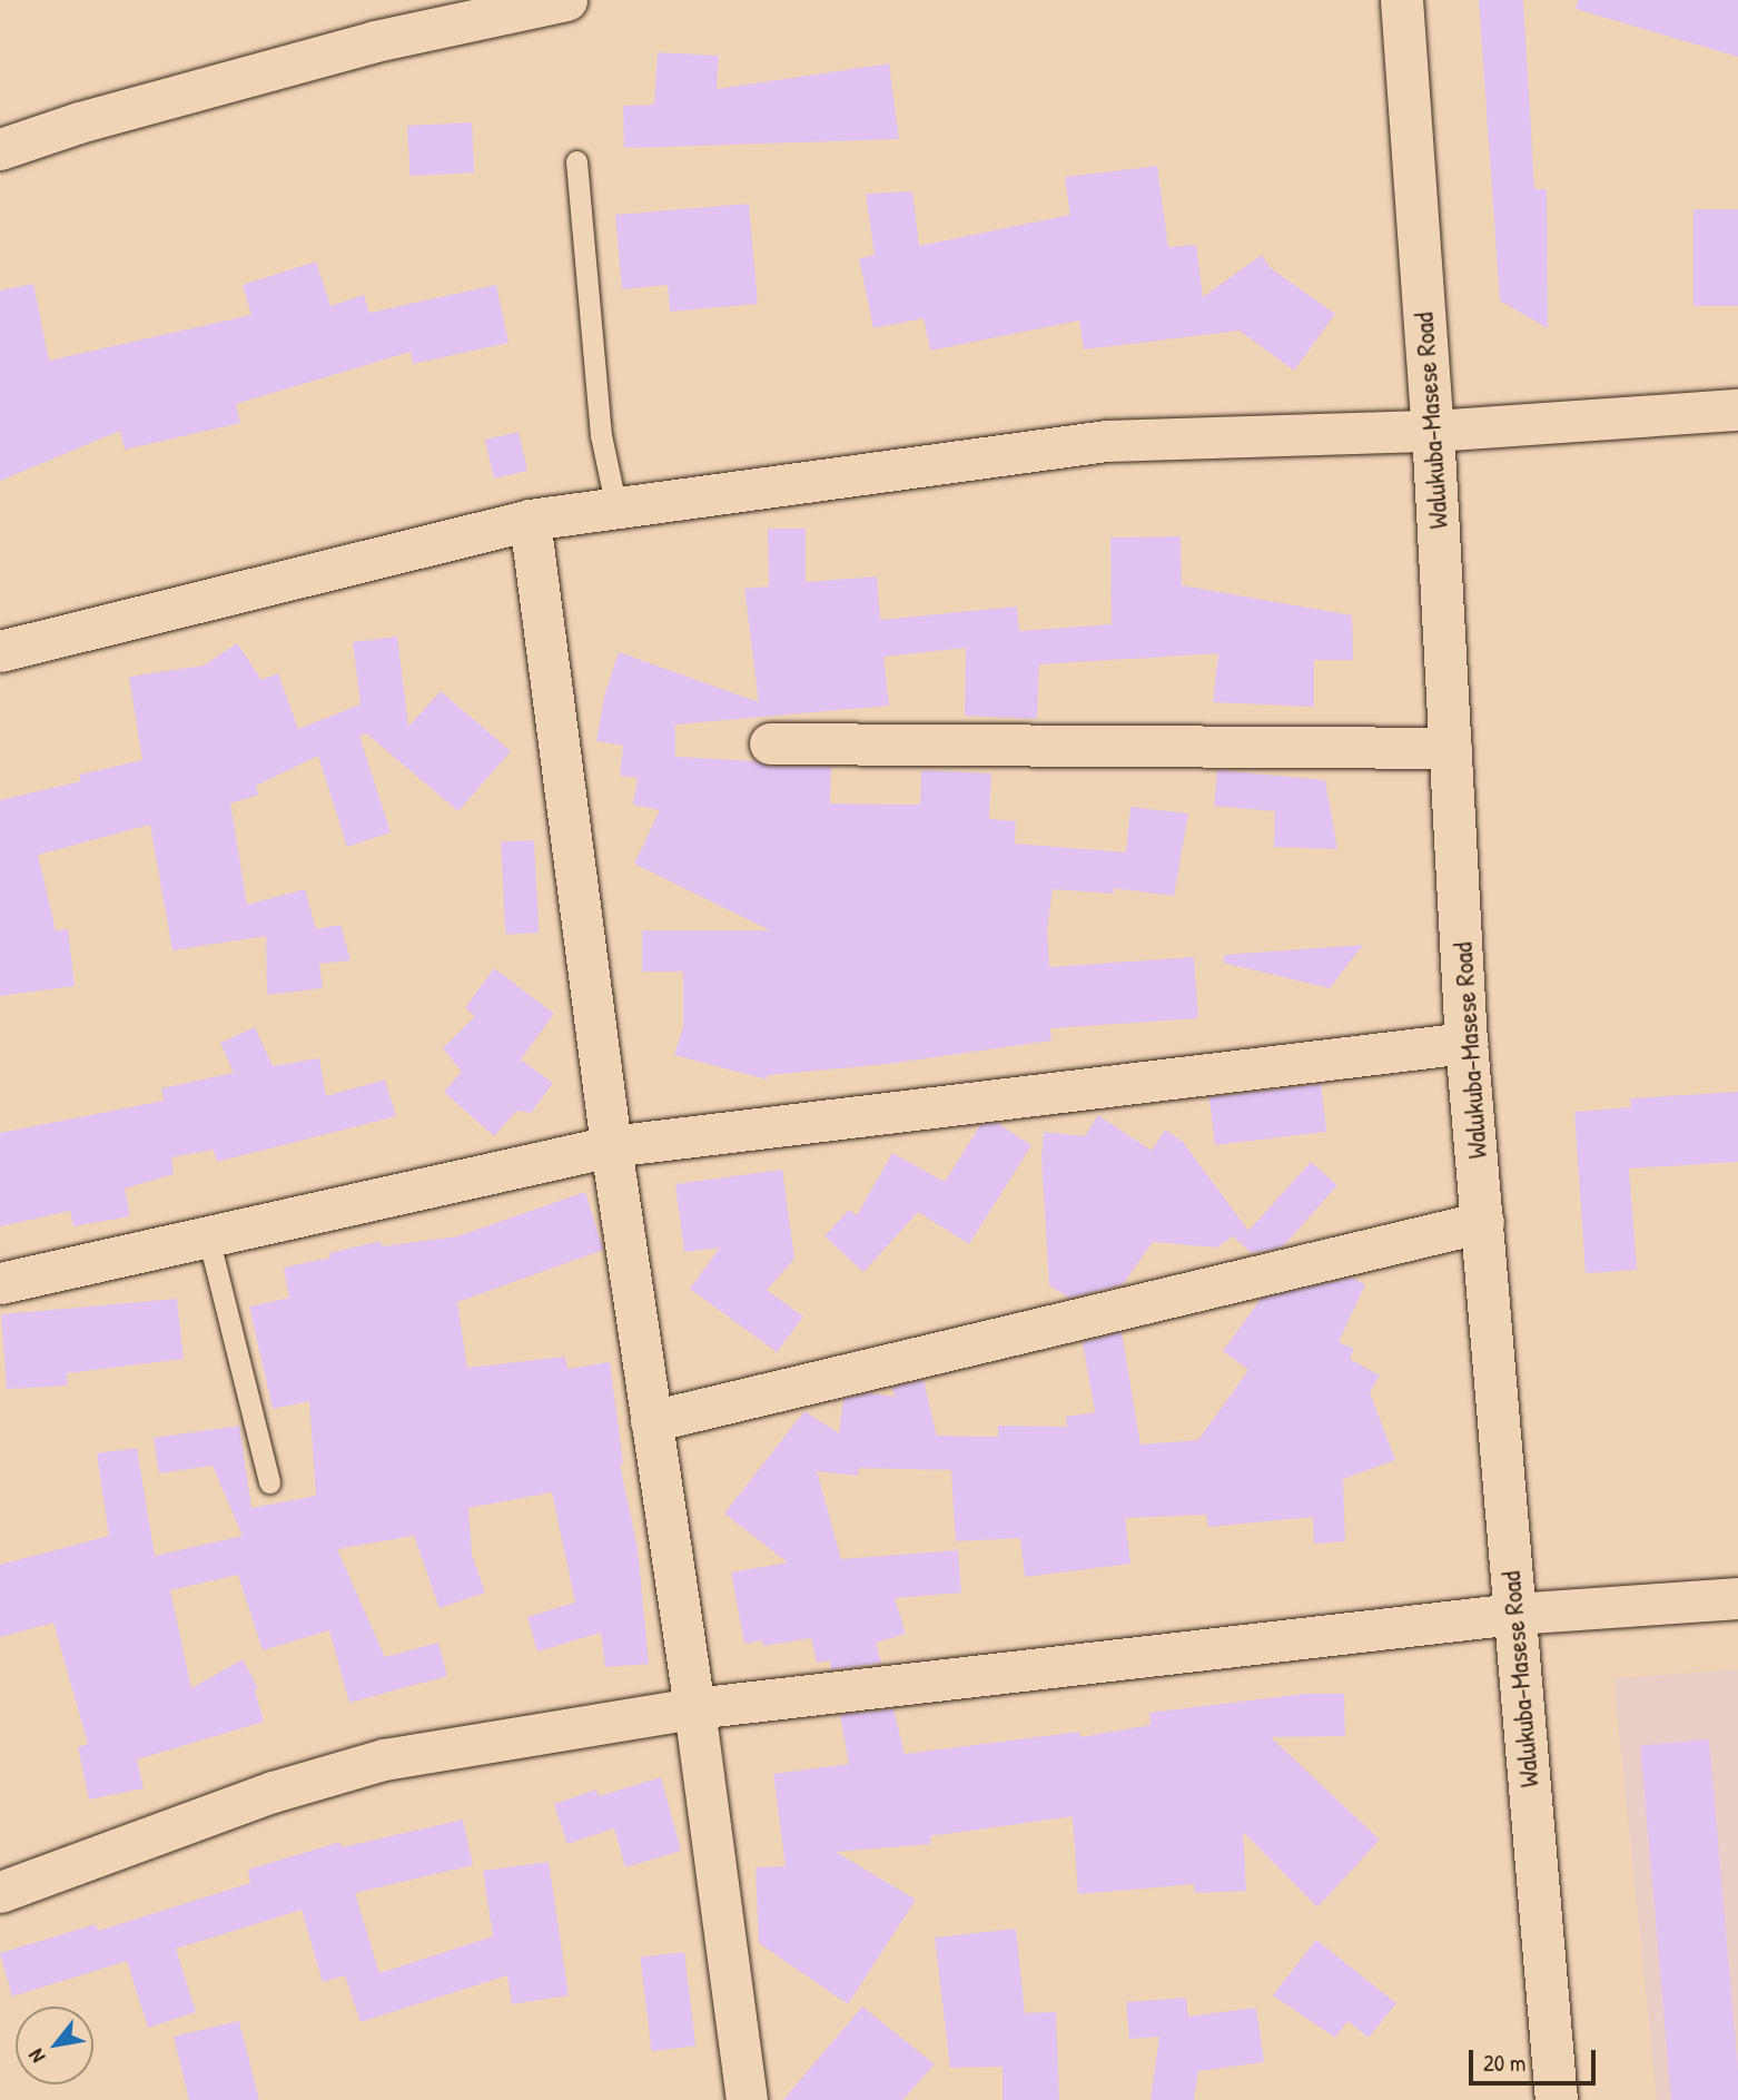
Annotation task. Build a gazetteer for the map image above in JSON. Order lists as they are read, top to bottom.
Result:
{
  "streets": {
    "street": ["Walukuba-Masese Road"]
  },
  "scale_bar": "20 m",
  "north": "bottom left"
}
